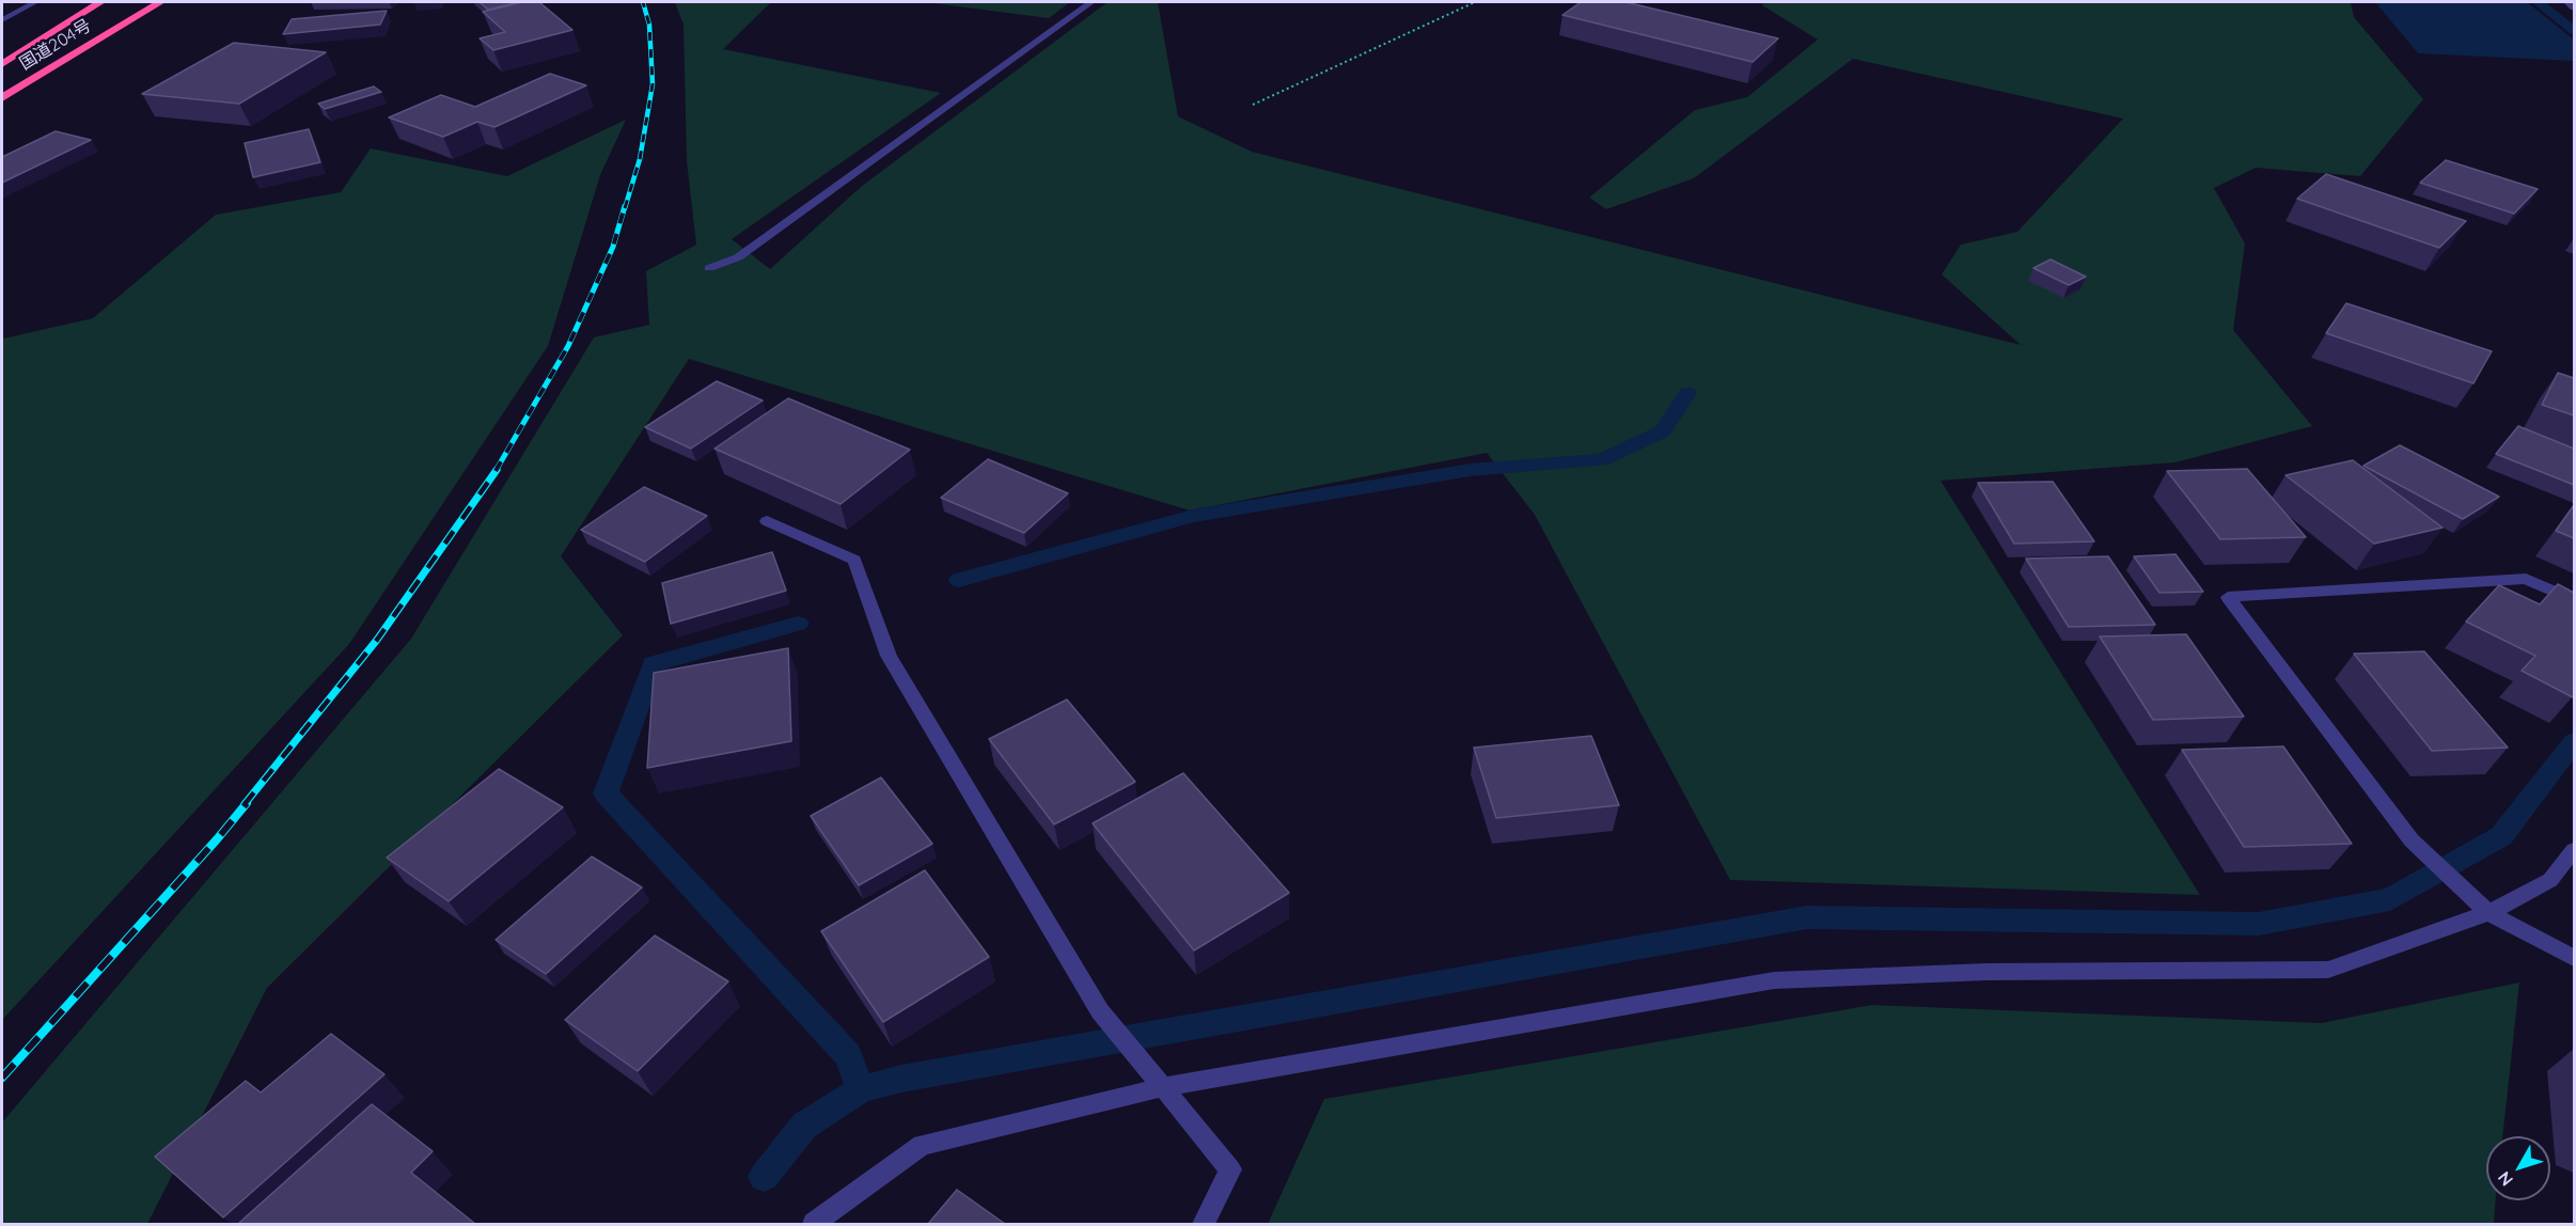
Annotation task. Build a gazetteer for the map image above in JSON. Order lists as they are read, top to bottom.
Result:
{
  "streets": {
    "highway": ["国道204号"]
  },
  "north": "bottom left"
}
